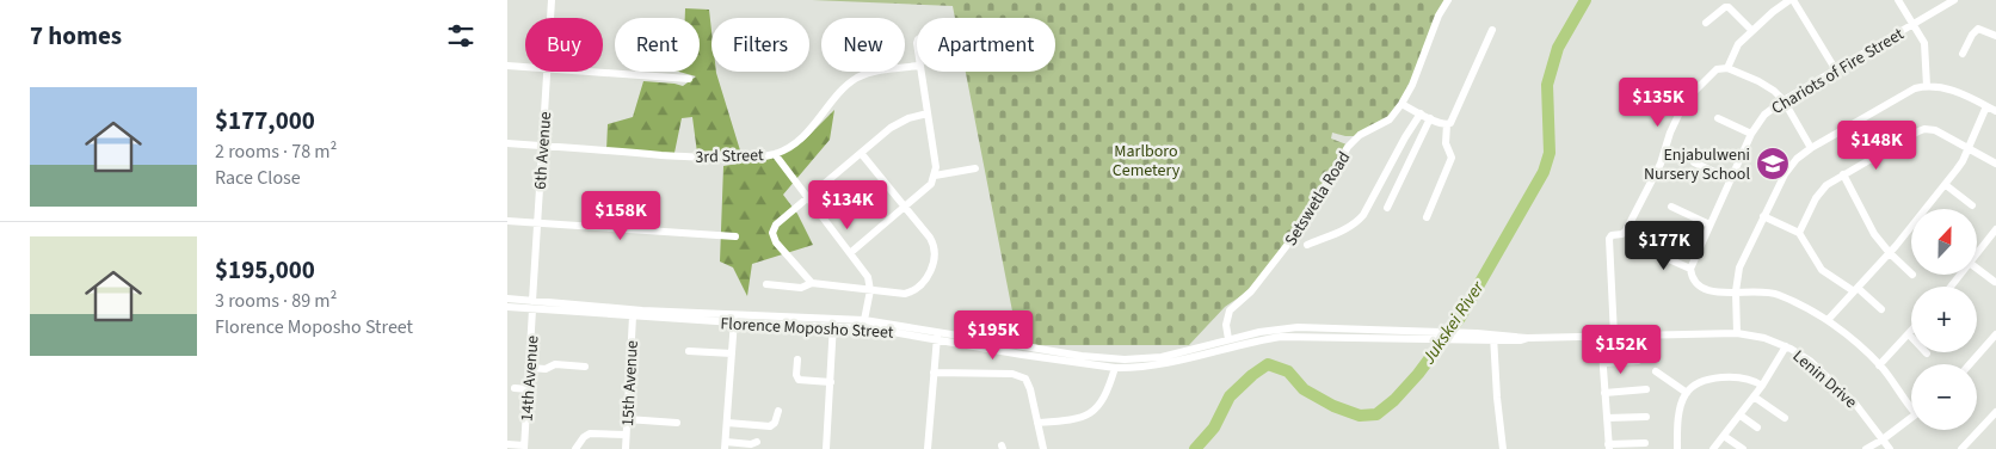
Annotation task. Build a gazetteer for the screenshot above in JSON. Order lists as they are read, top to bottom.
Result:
{
  "streets": {
    "street": [
      "Chariots of Fire Street",
      "6th Avenue",
      "3rd Street",
      "Setswetla Road",
      "Florence Moposho Street",
      "14th Avenue",
      "Lenin Drive",
      "15th Avenue"
    ]
  },
  "crossings": [
    ["6th Avenue", "3rd Street"],
    ["6th Avenue", "Florence Moposho Street"],
    ["6th Avenue", "14th Avenue"],
    ["Setswetla Road", "Florence Moposho Street"],
    ["Florence Moposho Street", "14th Avenue"],
    ["Florence Moposho Street", "Lenin Drive"],
    ["Florence Moposho Street", "15th Avenue"]
  ],
  "water": ["Jukskei River"],
  "parks": ["Marlboro Cemetery"],
  "places": {
    "school or university": ["Enjabulweni Nursery School"]
  },
  "north": "top",
  "page": {
    "heading": "7 homes",
    "chip": [
      "Buy",
      "Rent",
      "Filters",
      "New",
      "Apartment"
    ],
    "list": [
      {
        "name": "$177,000",
        "note": "2 rooms · 78 m² · Race Close"
      },
      {
        "name": "$195,000",
        "note": "3 rooms · 89 m² · Florence Moposho Street"
      }
    ],
    "price": [
      "$135K",
      "$148K",
      "$134K",
      "$158K",
      "$177K",
      "$195K",
      "$152K"
    ],
    "map_buttons": ["+", "−"]
  }
}
